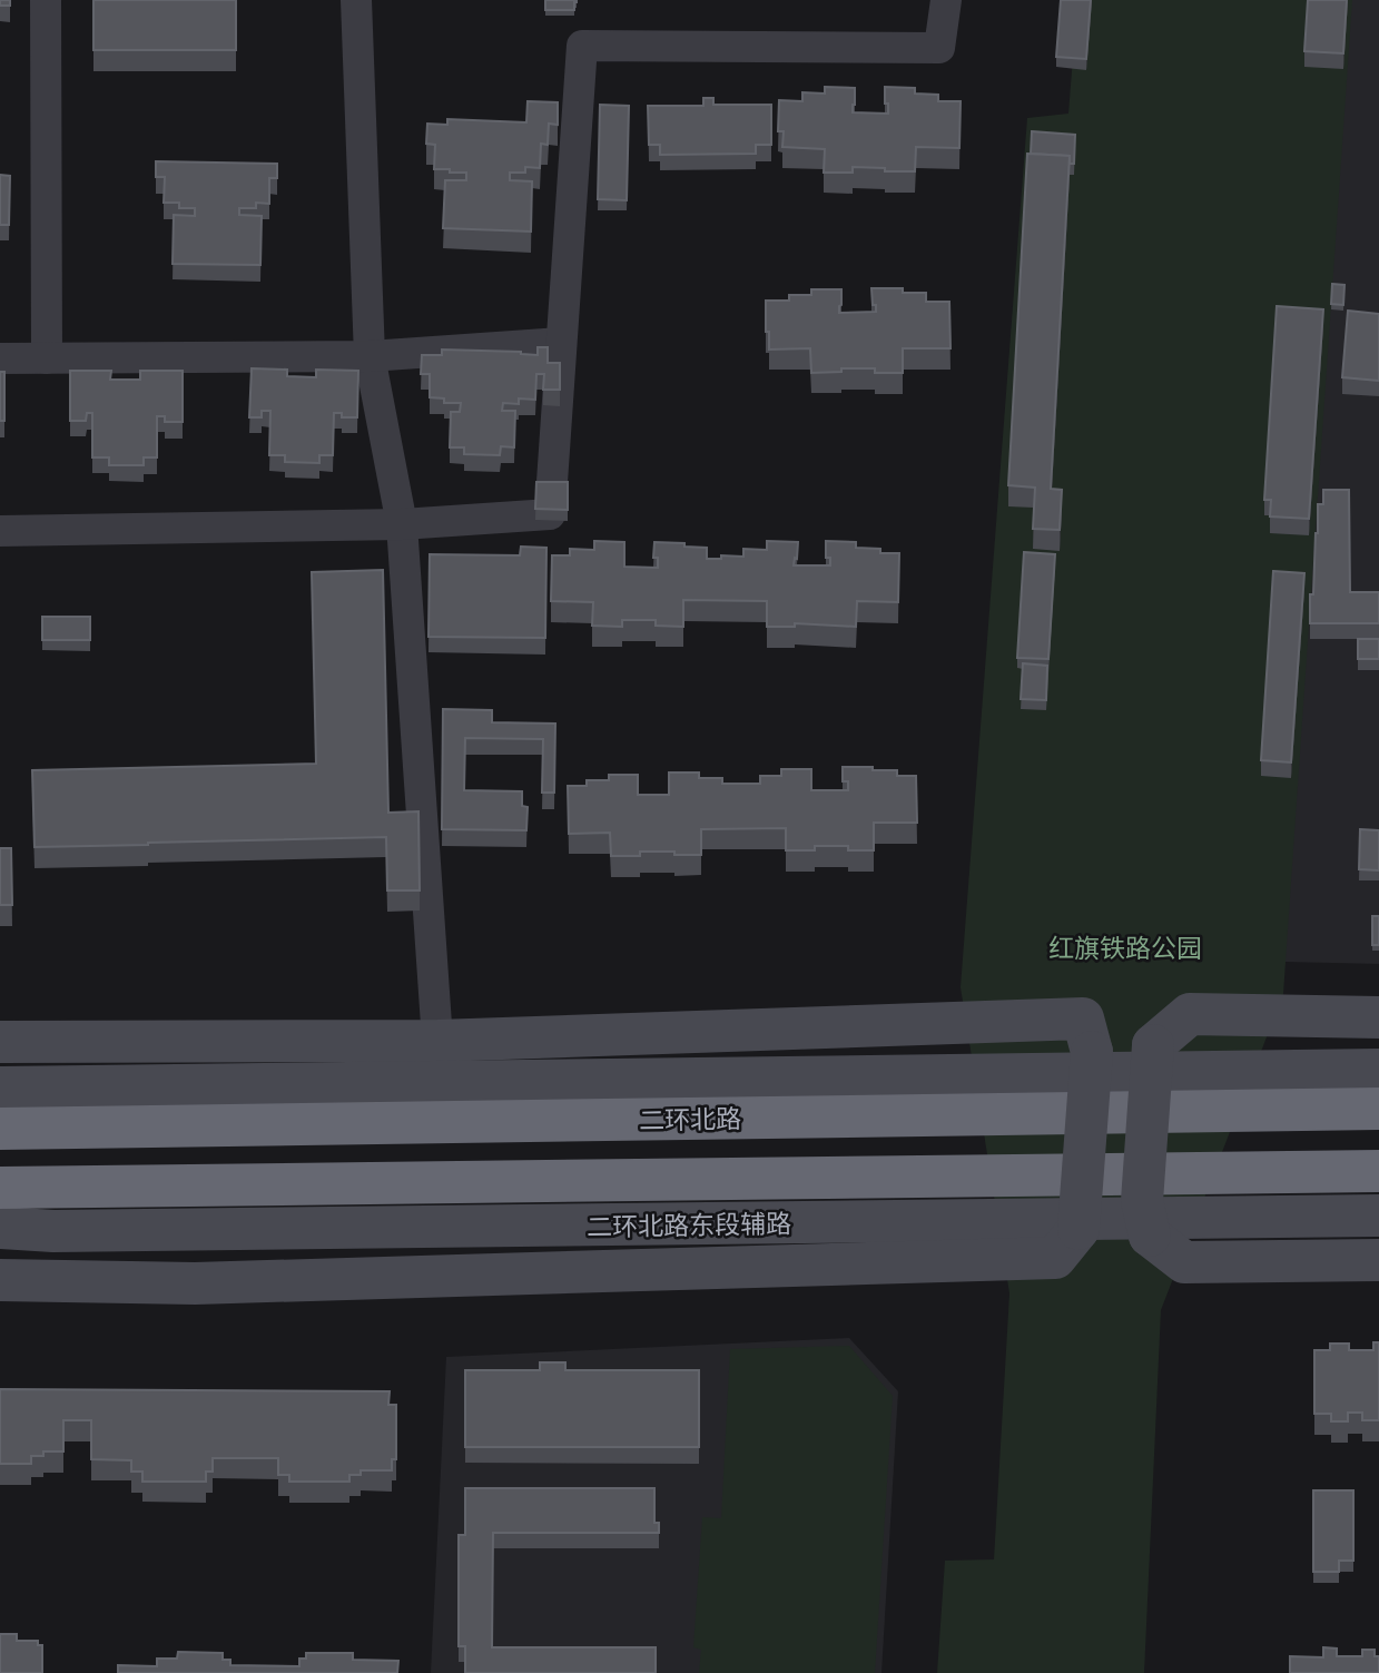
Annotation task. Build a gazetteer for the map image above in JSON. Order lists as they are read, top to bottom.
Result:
{
  "streets": {
    "highway": ["二环北路"],
    "street": ["二环北路东段辅路"]
  },
  "parks": ["红旗铁路公园"]
}
